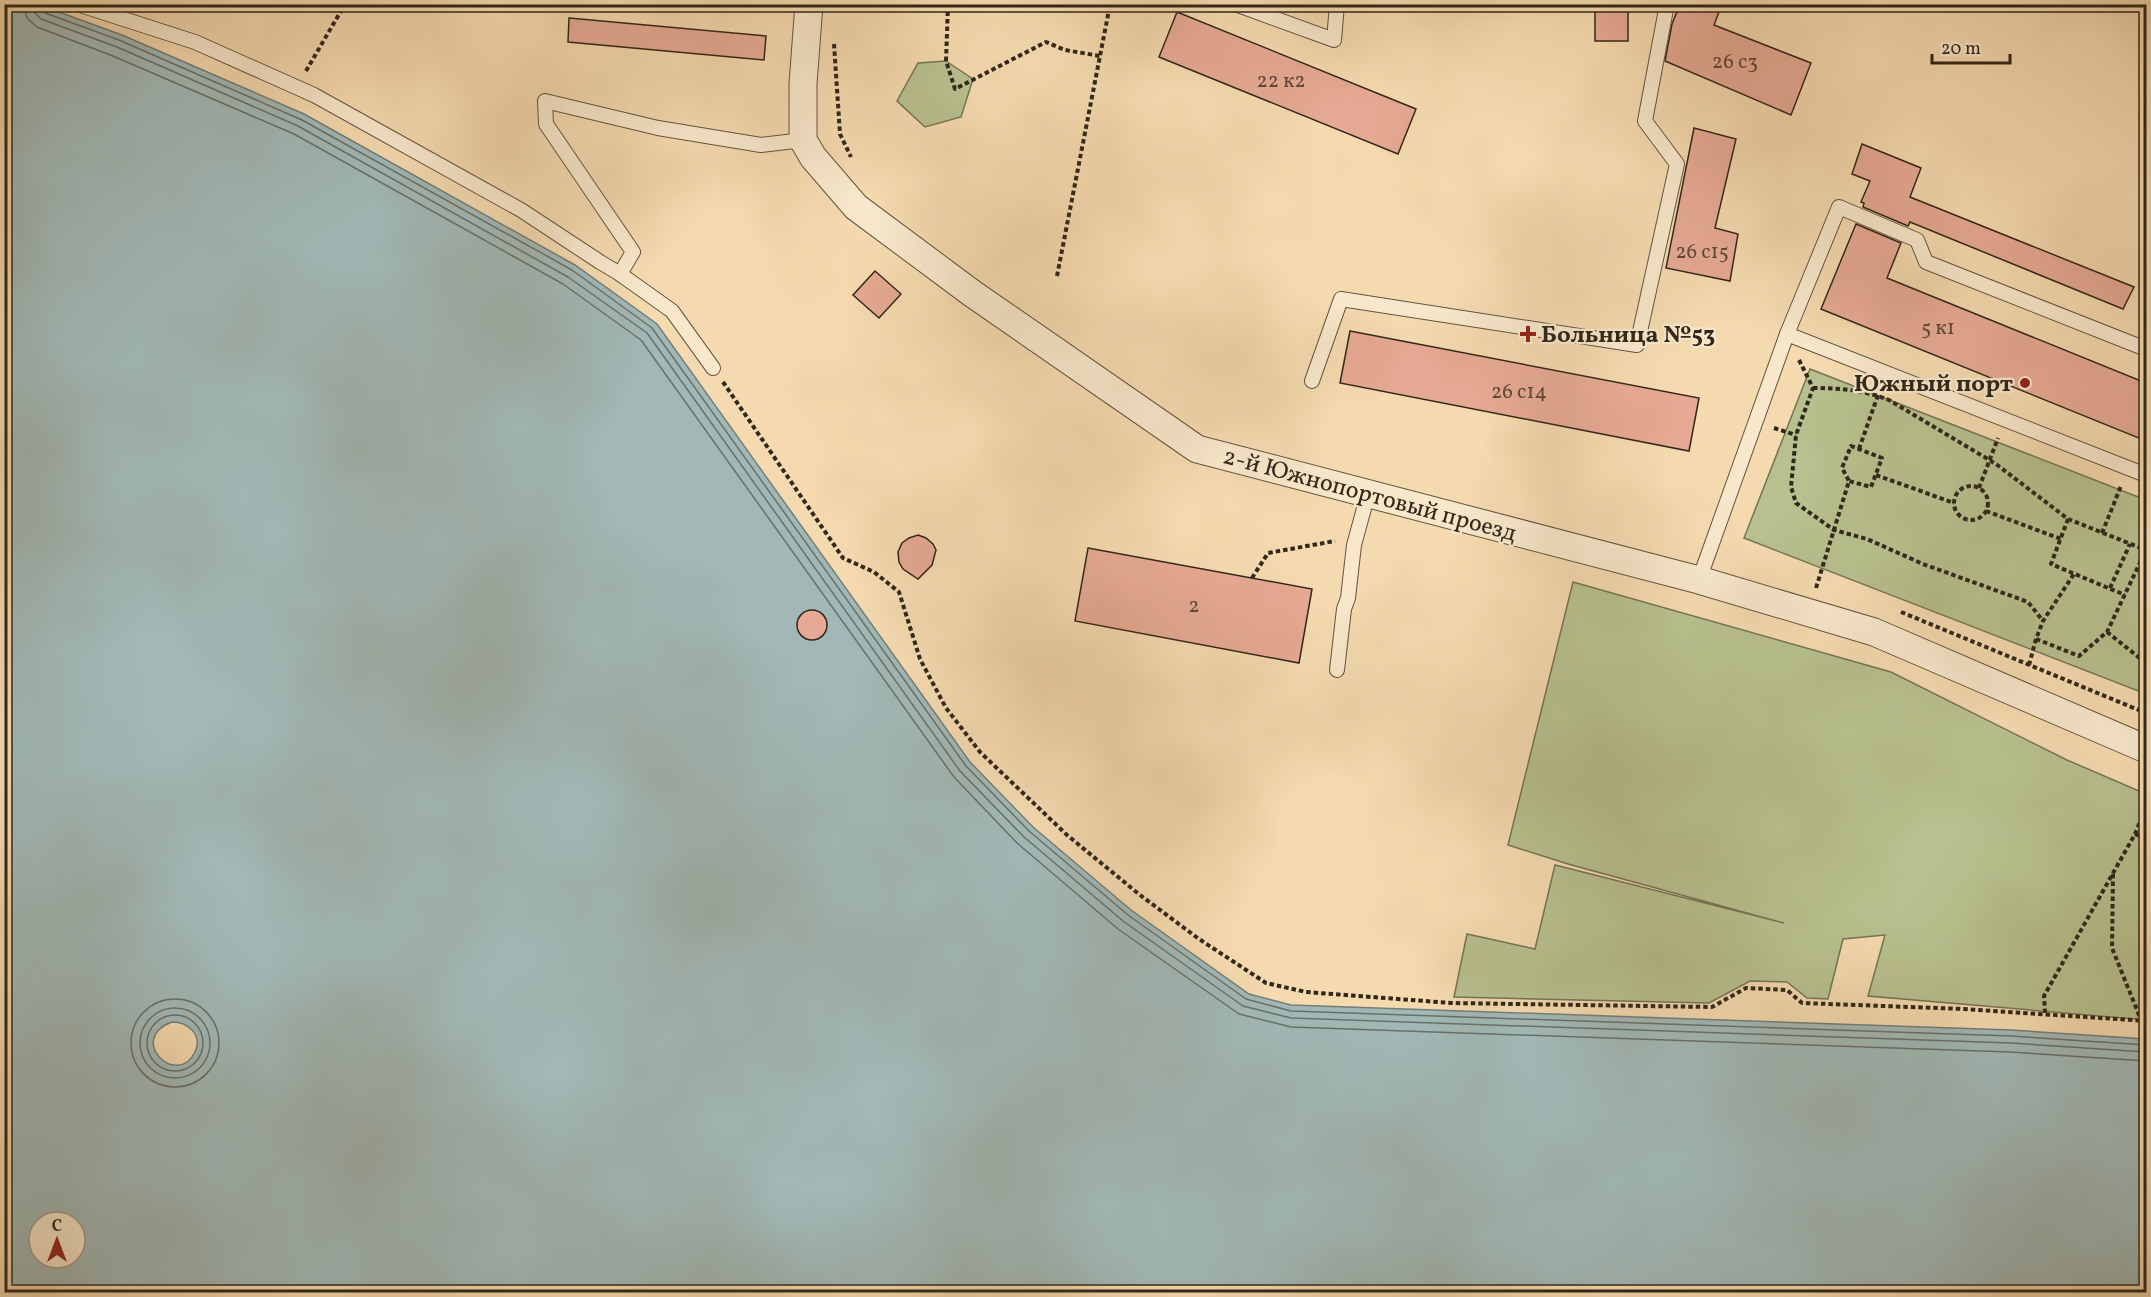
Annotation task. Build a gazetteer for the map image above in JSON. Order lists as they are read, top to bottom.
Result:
{
  "streets": {
    "street": ["2-й Южнопортовый проезд"]
  },
  "places": {
    "health": ["Больница №53"],
    "other": ["Южный порт"]
  },
  "house_numbers": [
    "26 с3",
    "22 к2",
    "26 с15",
    "5 к1",
    "26 с14",
    "2"
  ],
  "scale_bar": "20 m",
  "north": "top"
}
